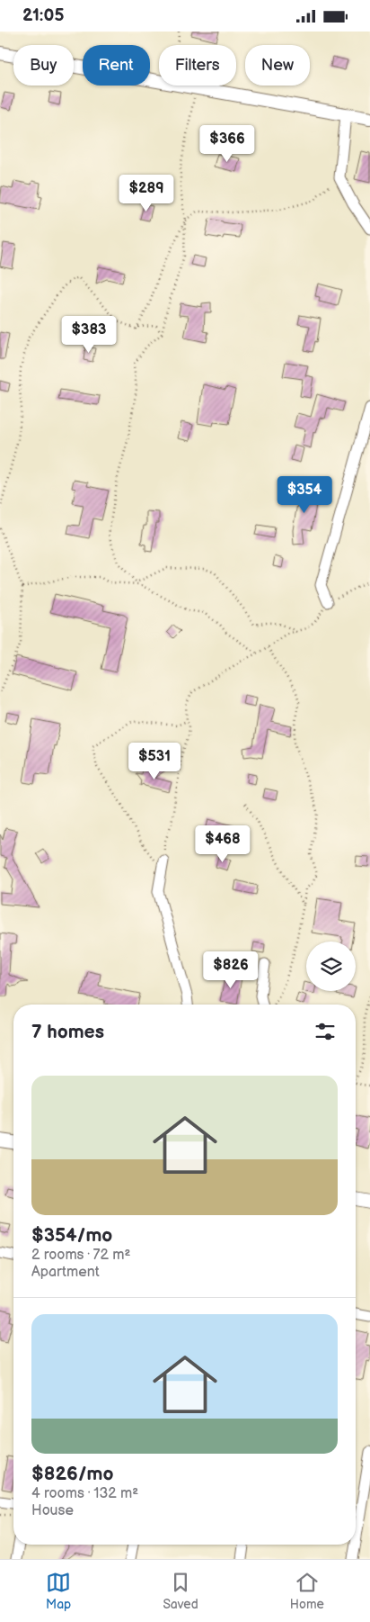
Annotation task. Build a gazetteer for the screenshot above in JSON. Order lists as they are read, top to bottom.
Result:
{
  "page": {
    "status": "21:05",
    "chip": [
      "Buy",
      "Rent",
      "Filters",
      "New"
    ],
    "price": [
      "$366",
      "$289",
      "$383",
      "$354",
      "$531",
      "$468",
      "$826"
    ],
    "heading": "7 homes",
    "list": [
      {
        "name": "$354/mo",
        "note": "2 rooms · 72 m² · Apartment"
      },
      {
        "name": "$826/mo",
        "note": "4 rooms · 132 m² · House"
      }
    ],
    "tabs": ["Map", "Saved", "Home"]
  }
}
